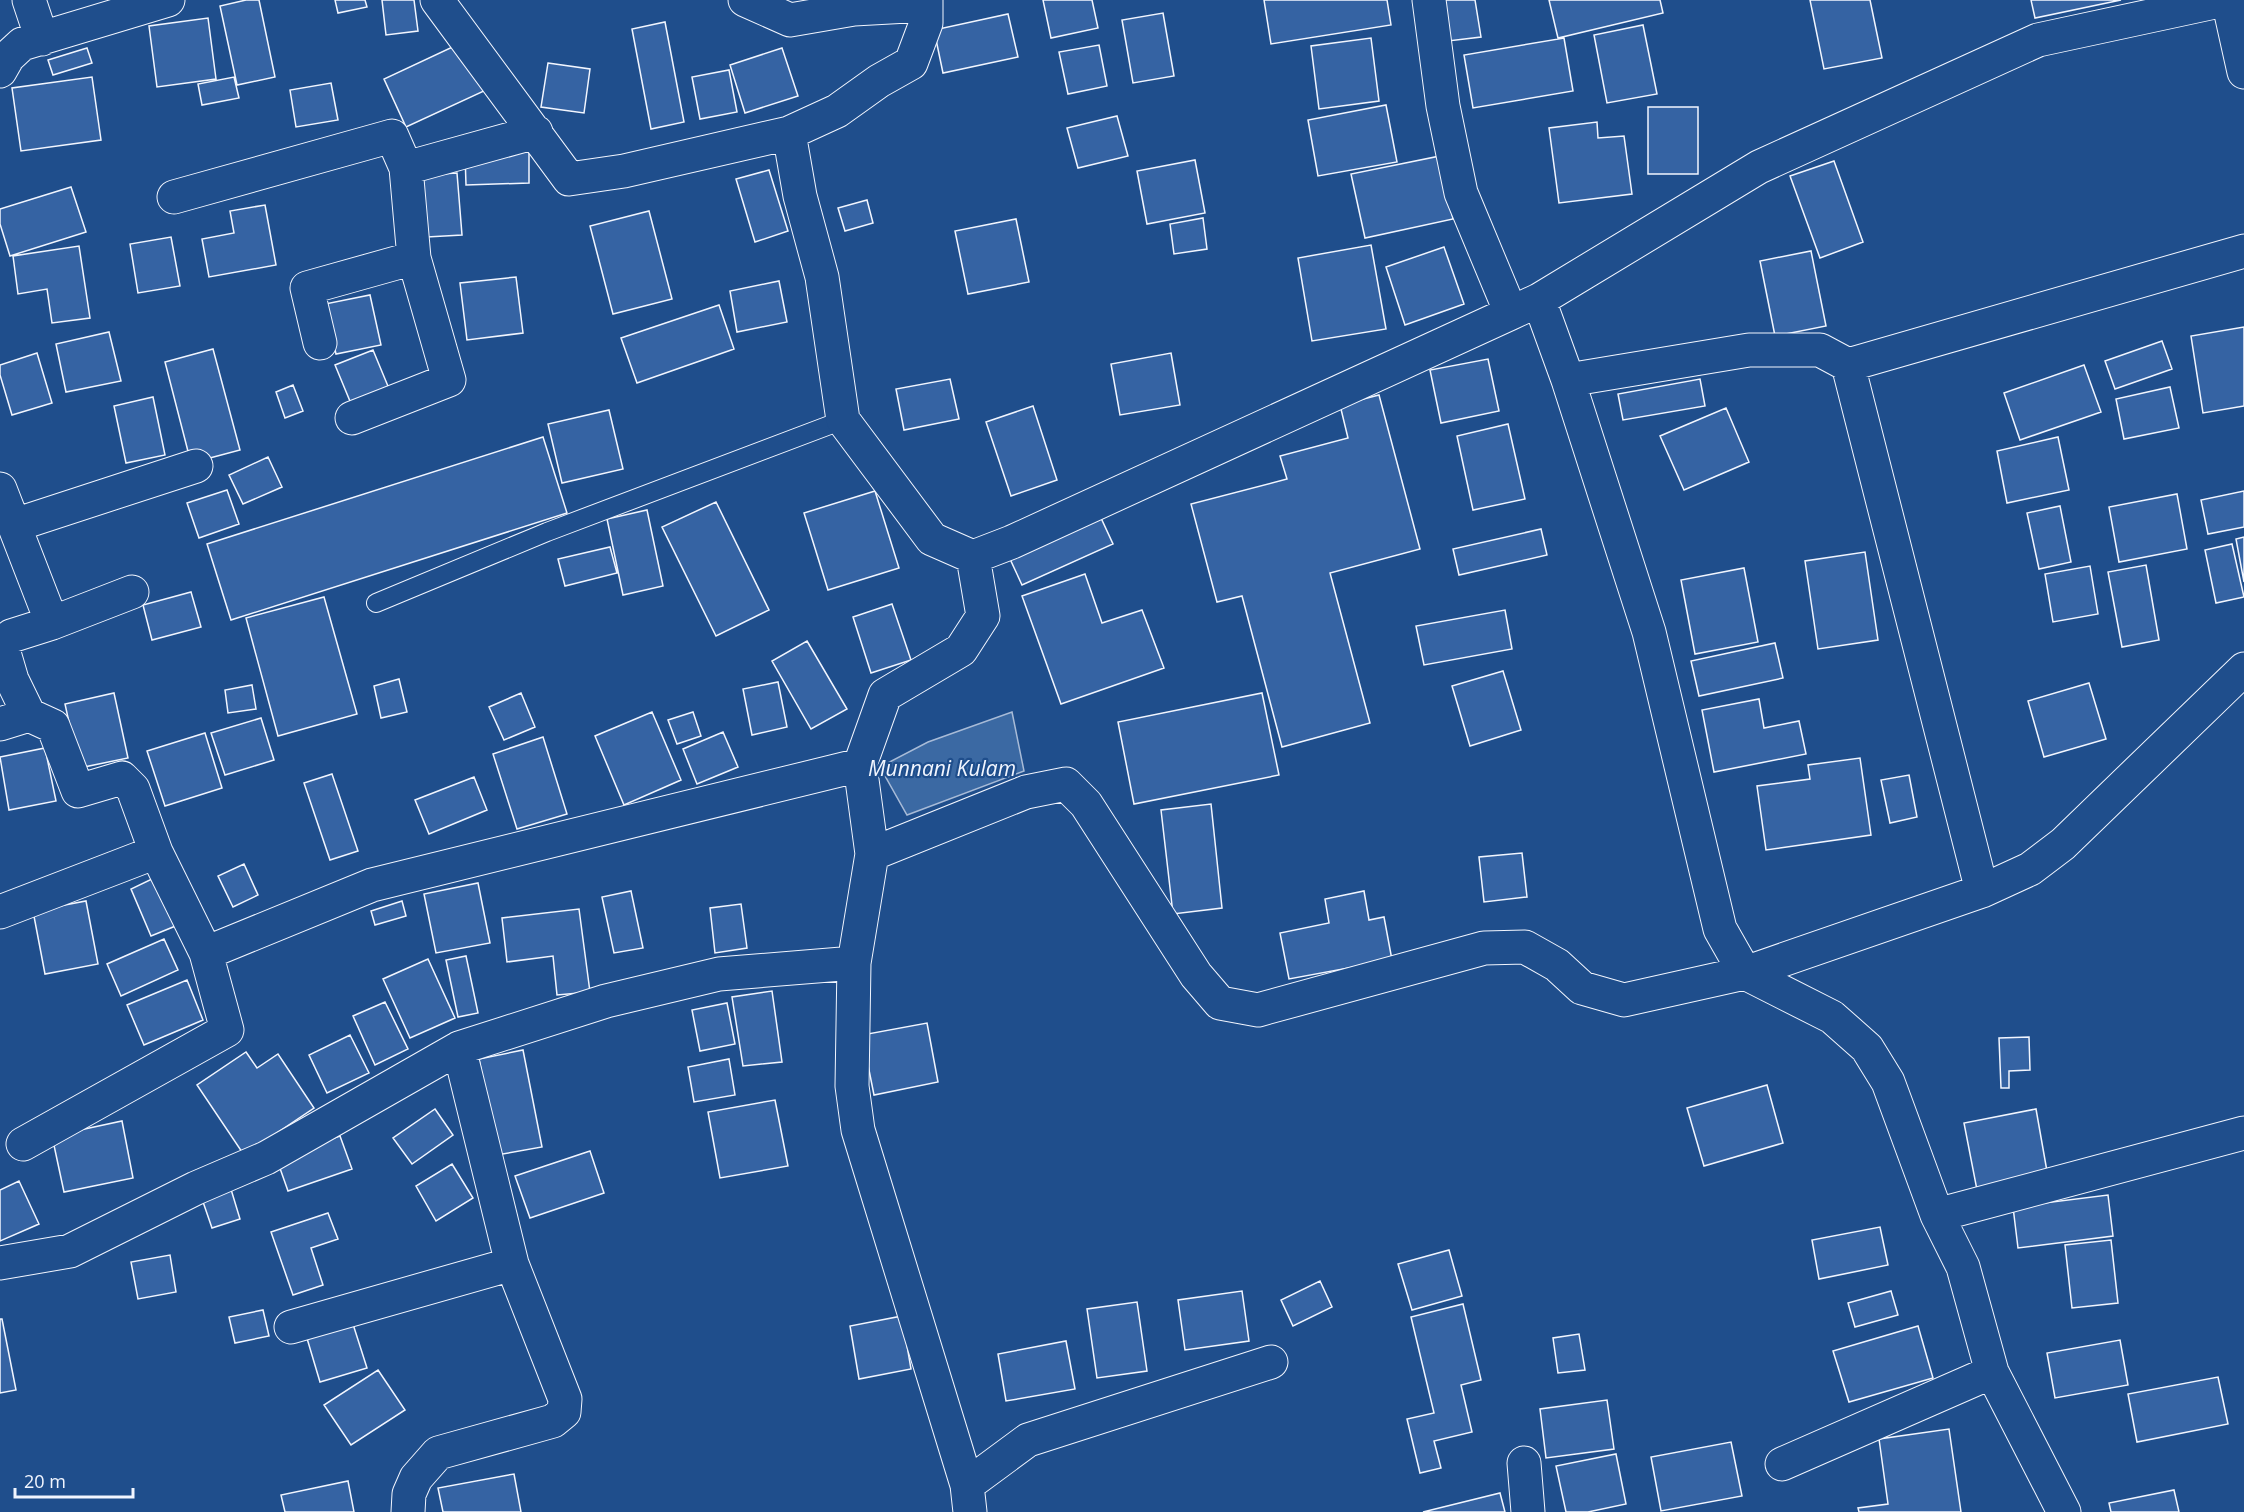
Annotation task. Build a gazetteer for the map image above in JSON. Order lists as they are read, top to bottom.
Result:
{
  "water": ["Munnani Kulam"],
  "scale_bar": "20 m"
}
